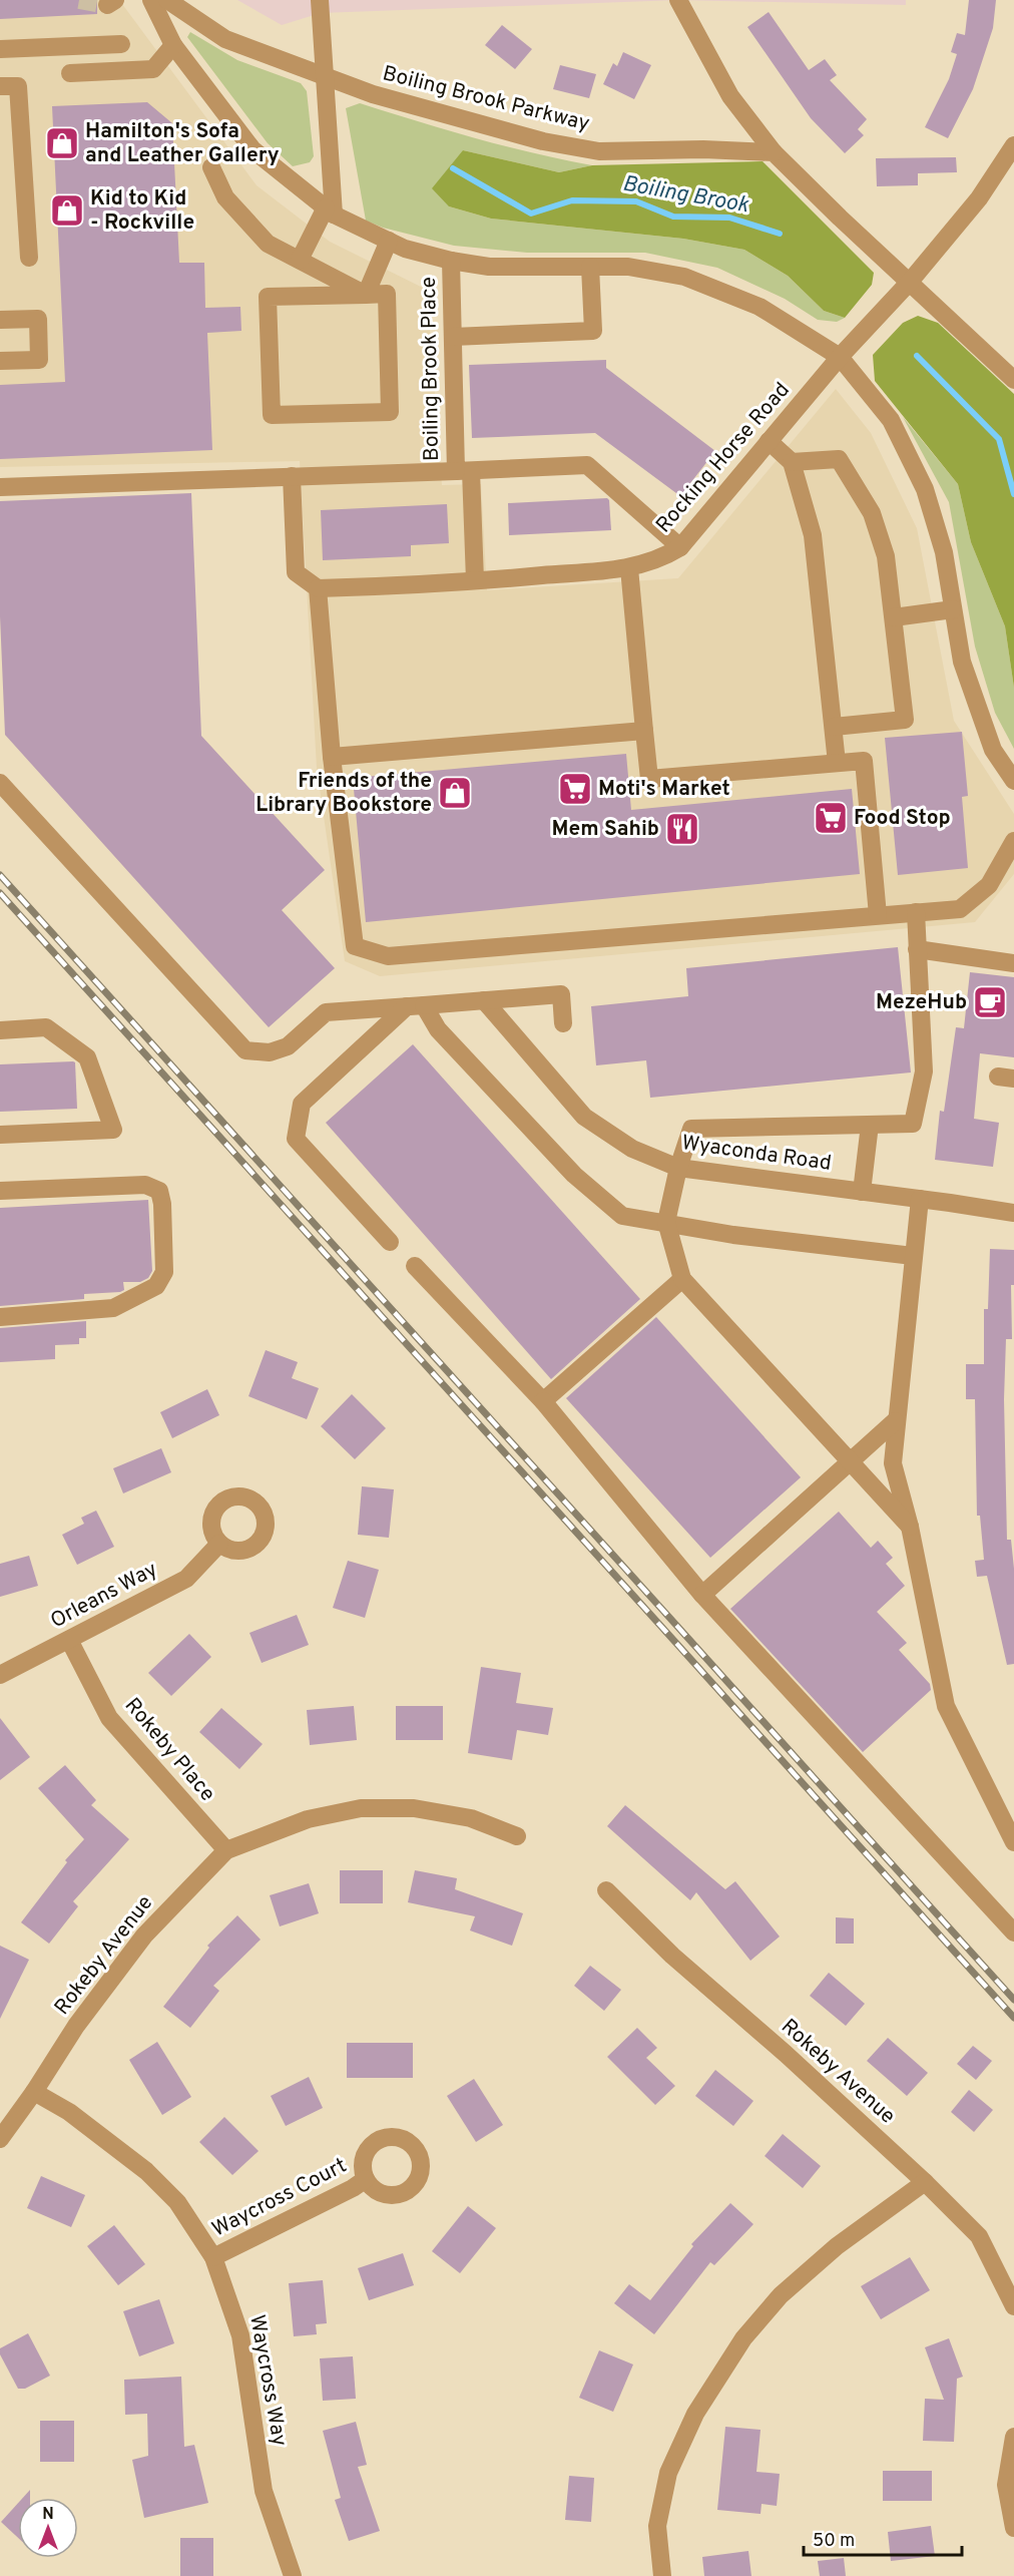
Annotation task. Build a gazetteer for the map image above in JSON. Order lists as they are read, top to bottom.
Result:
{
  "streets": {
    "street": [
      "Boiling Brook Parkway",
      "Boiling Brook Place",
      "Rocking Horse Road",
      "Wyaconda Road",
      "Orleans Way",
      "Rokeby Place",
      "Rokeby Avenue",
      "Waycross Court",
      "Waycross Way"
    ]
  },
  "crossings": [
    ["Boiling Brook Place", "Rocking Horse Road"],
    ["Orleans Way", "Rokeby Place"],
    ["Rokeby Place", "Rokeby Avenue"],
    ["Rokeby Avenue", "Waycross Way"],
    ["Waycross Court", "Waycross Way"]
  ],
  "water": ["Boiling Brook"],
  "places": {
    "shop": ["Hamilton's Sofa and Leather Gallery", "Kid to Kid - Rockville", "Friends of the Library Bookstore"],
    "supermarket": ["Moti's Market", "Food Stop"],
    "restaurant": ["Mem Sahib"],
    "cafe": ["MezeHub"]
  },
  "scale_bar": "50 m",
  "north": "top"
}
